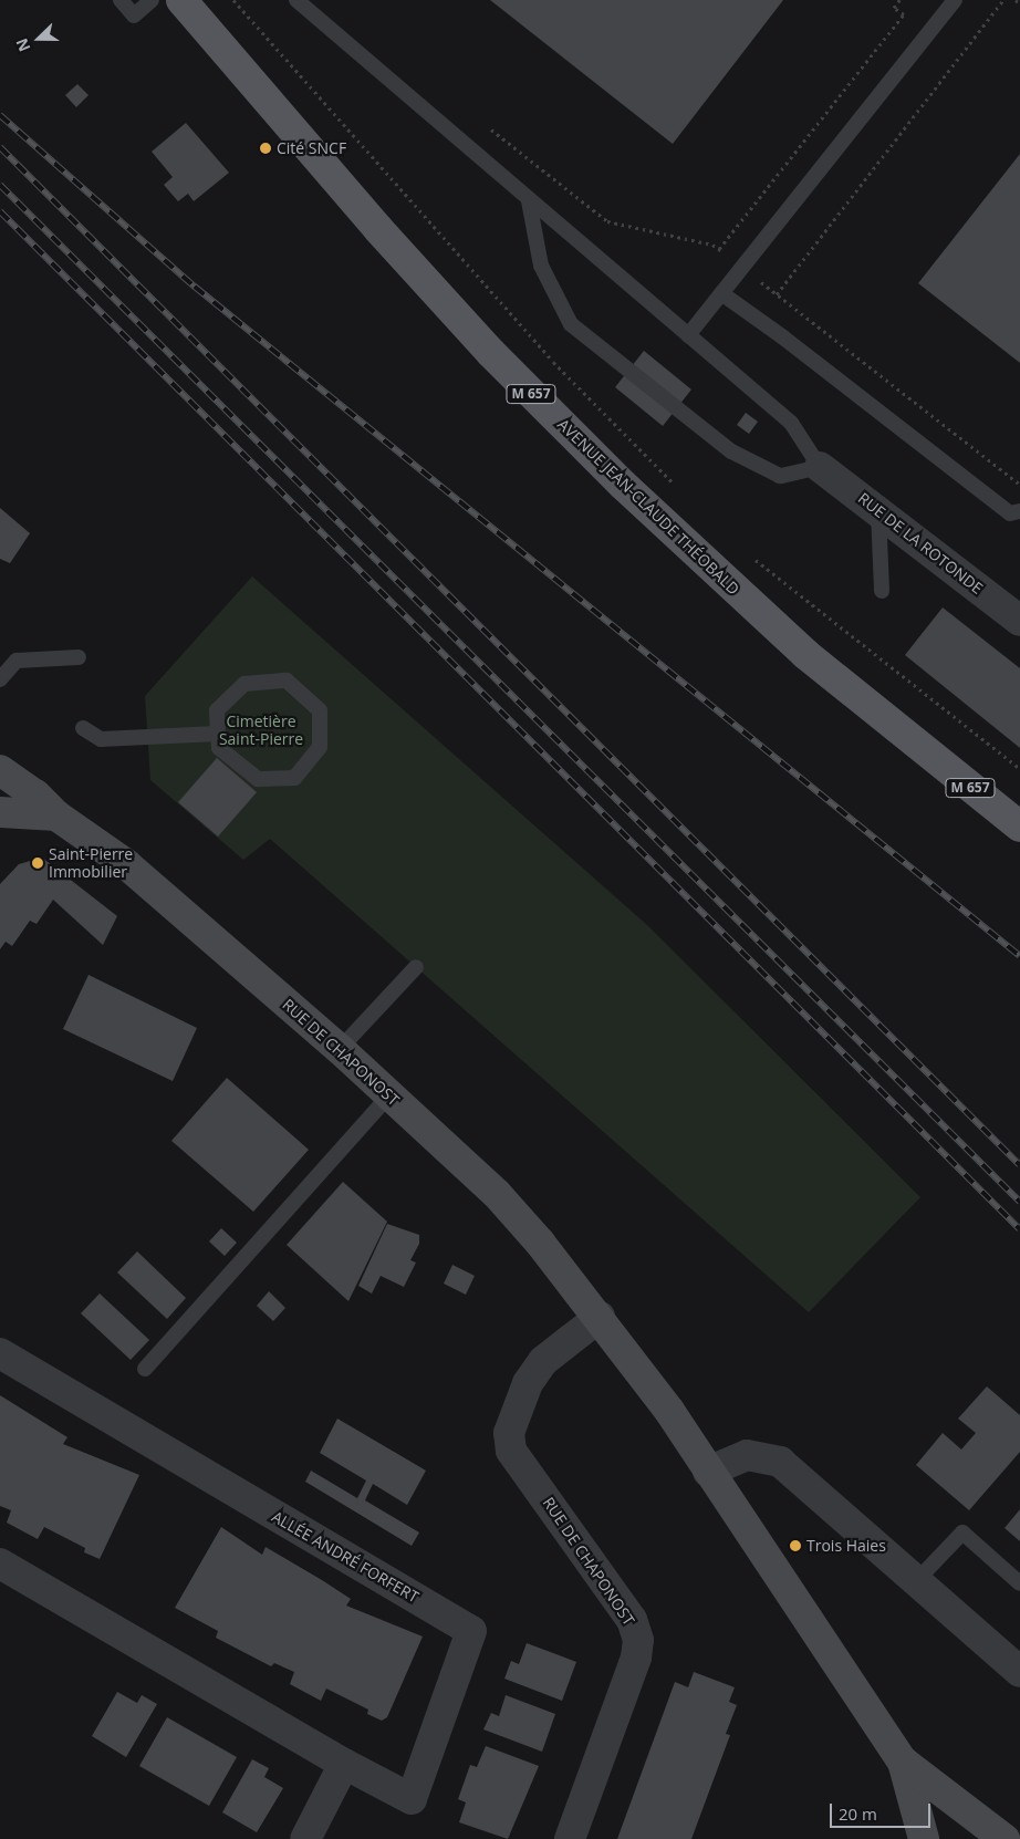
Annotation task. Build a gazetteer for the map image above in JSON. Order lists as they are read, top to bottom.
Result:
{
  "streets": {
    "main road": ["M 657", "AVENUE JEAN-CLAUDE THÉOBALD", "RUE DE CHAPONOST"],
    "street": ["RUE DE LA ROTONDE", "ALLÉE ANDRÉ FORFERT"]
  },
  "parks": ["Cimetière Saint-Pierre"],
  "places": ["Cité SNCF", "Saint-Pierre Immobilier", "Trois Haies"],
  "scale_bar": "20 m",
  "north": "left"
}
